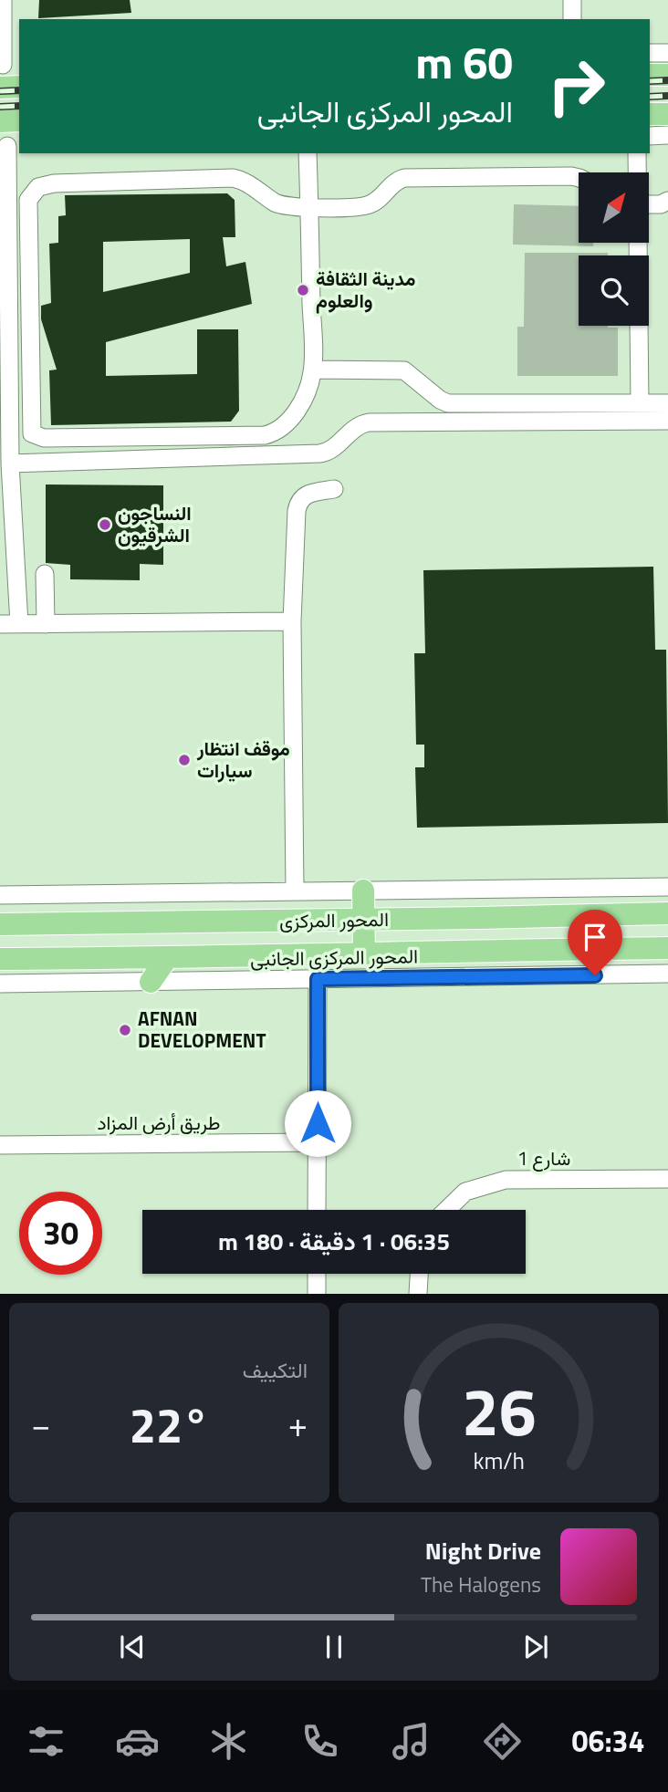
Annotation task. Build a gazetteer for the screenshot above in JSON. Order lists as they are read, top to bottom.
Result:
{
  "streets": {
    "main road": ["المحور المركزى"],
    "street": ["المحور المركزى الجانبى", "طريق أرض المزاد", "شارع 1"]
  },
  "places": [
    "مدينة الثقافة والعلوم",
    "النساجون الشرقيون",
    "موقف انتظار سيارات",
    "AFNAN DEVELOPMENT"
  ],
  "north": "top right",
  "page": {
    "turn": ["60 m", "المحور المركزى الجانبى"],
    "limit": "30",
    "trip": "06:35 · 1 دقيقة · 180 m",
    "tile": "التكييف",
    "heat": ["−", "22°", "+"],
    "song": ["Night Drive", "The Halogens"],
    "tabs": "06:34",
    "gauge": ["26", "km/h"]
  }
}
